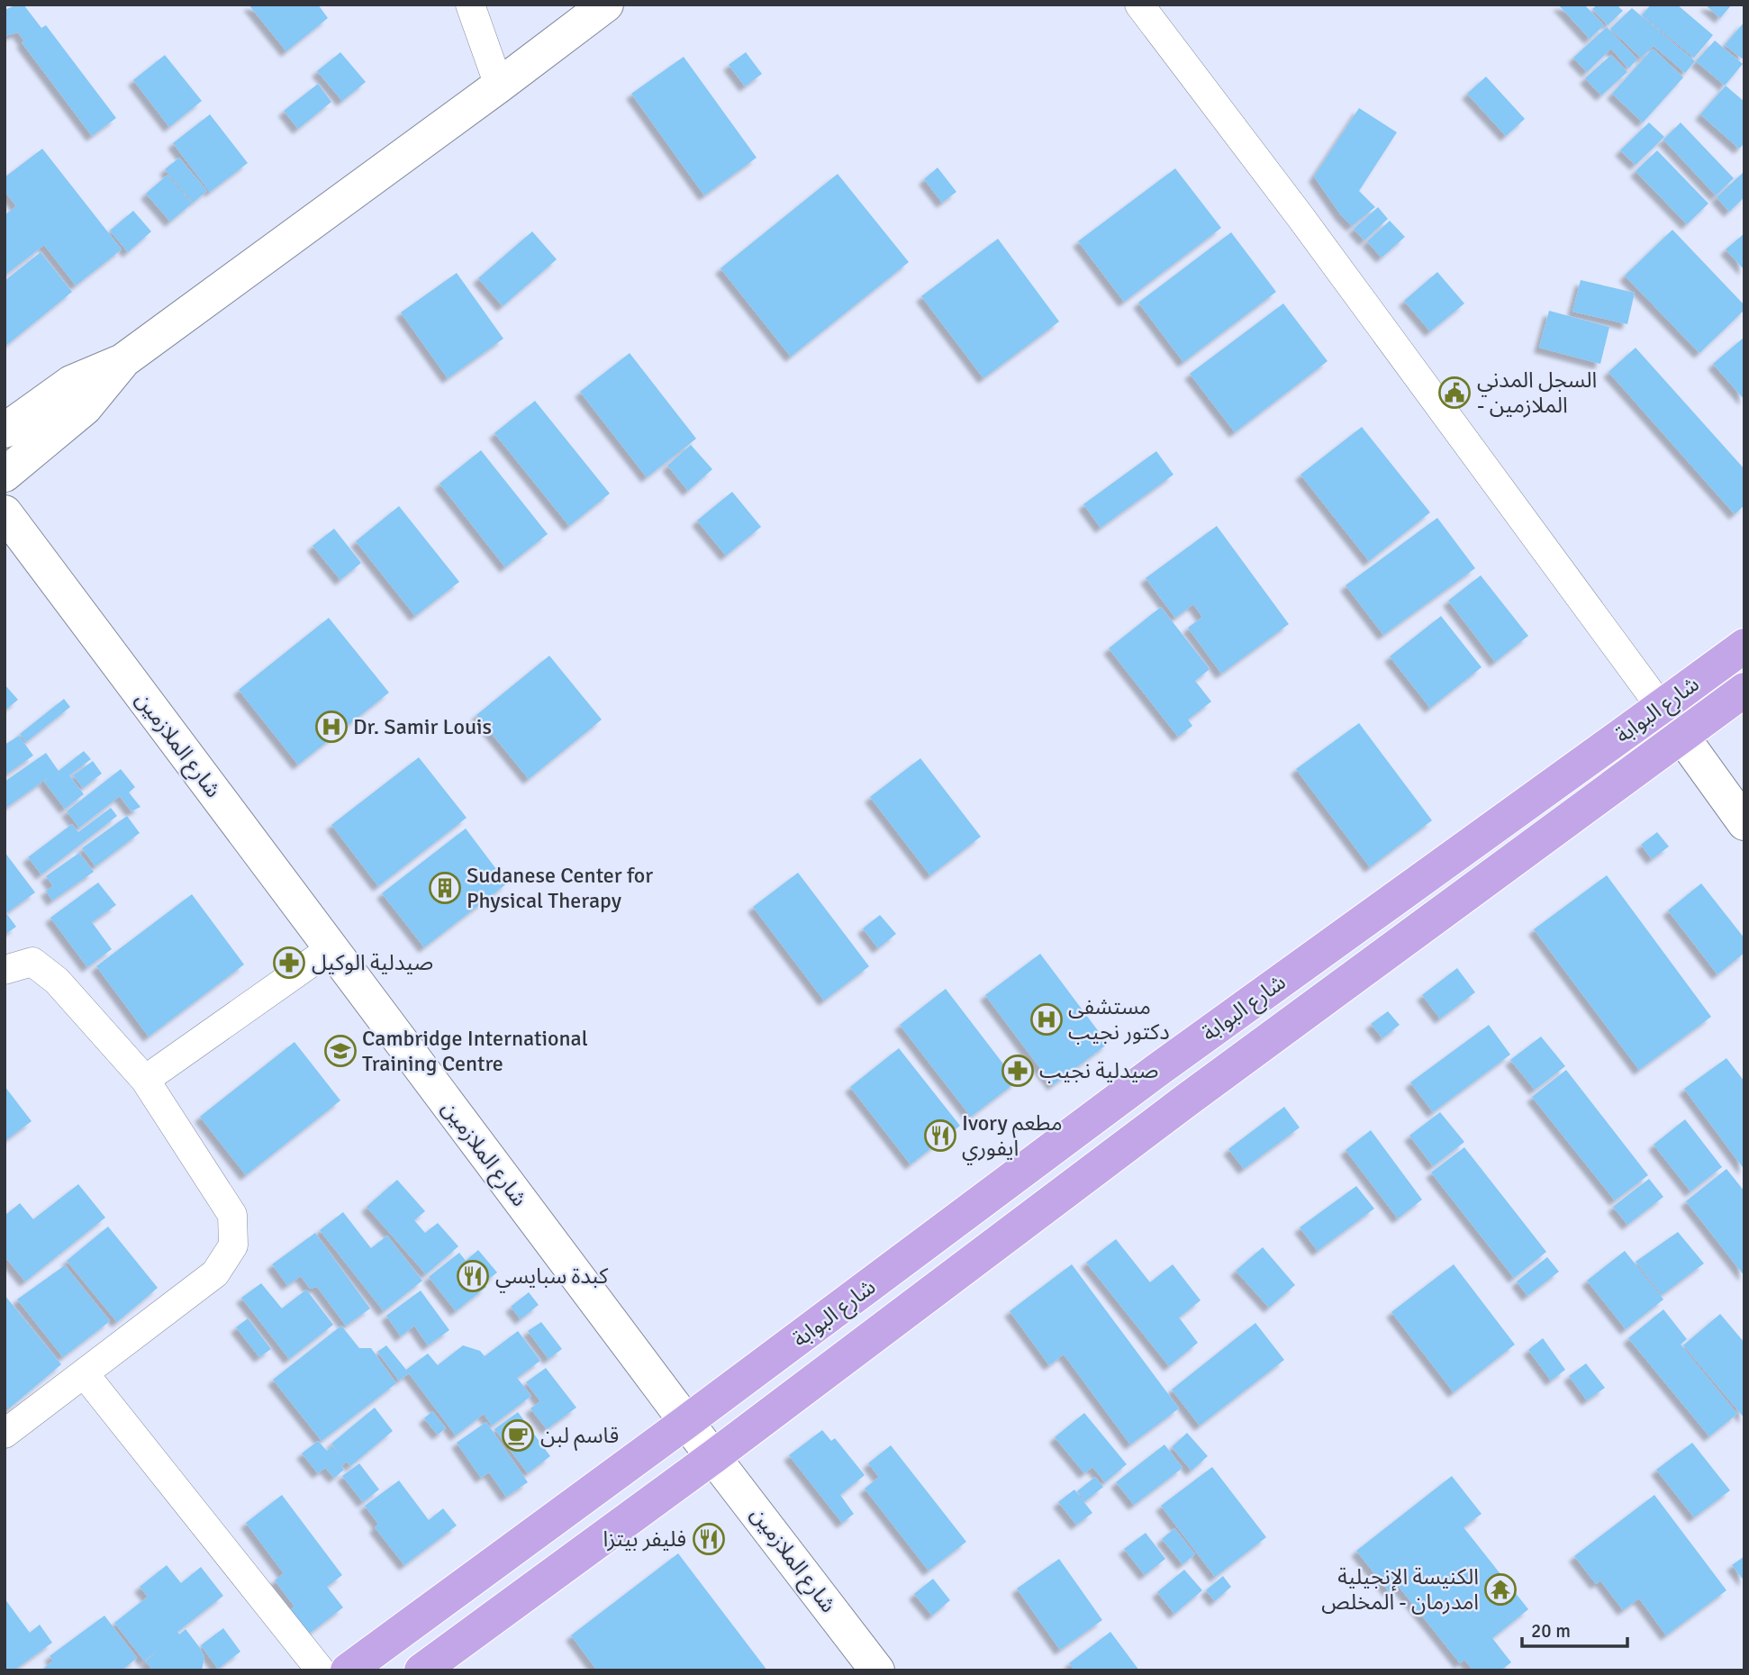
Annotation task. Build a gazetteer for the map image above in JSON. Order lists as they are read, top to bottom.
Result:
{
  "streets": {
    "main road": ["شارع البوابة"],
    "street": ["شارع الملازمين"]
  },
  "crossings": [
    ["شارع البوابة", "شارع الملازمين"]
  ],
  "places": {
    "public building": ["السجل المدني - الملازمين"],
    "hospital": ["Dr. Samir Louis", "مستشفى دكتور نجيب"],
    "building": ["Sudanese Center for Physical Therapy"],
    "pharmacy": ["صيدلية الوكيل", "صيدلية نجيب"],
    "school or university": ["Cambridge International Training Centre"],
    "restaurant": ["Ivory مطعم ايفوري", "كبدة سبايسي", "فليفر بيتزا"],
    "cafe": ["قاسم لبن"],
    "temple": ["الكنيسة الإنجيلية امدرمان - المخلص"]
  },
  "scale_bar": "20 m"
}
